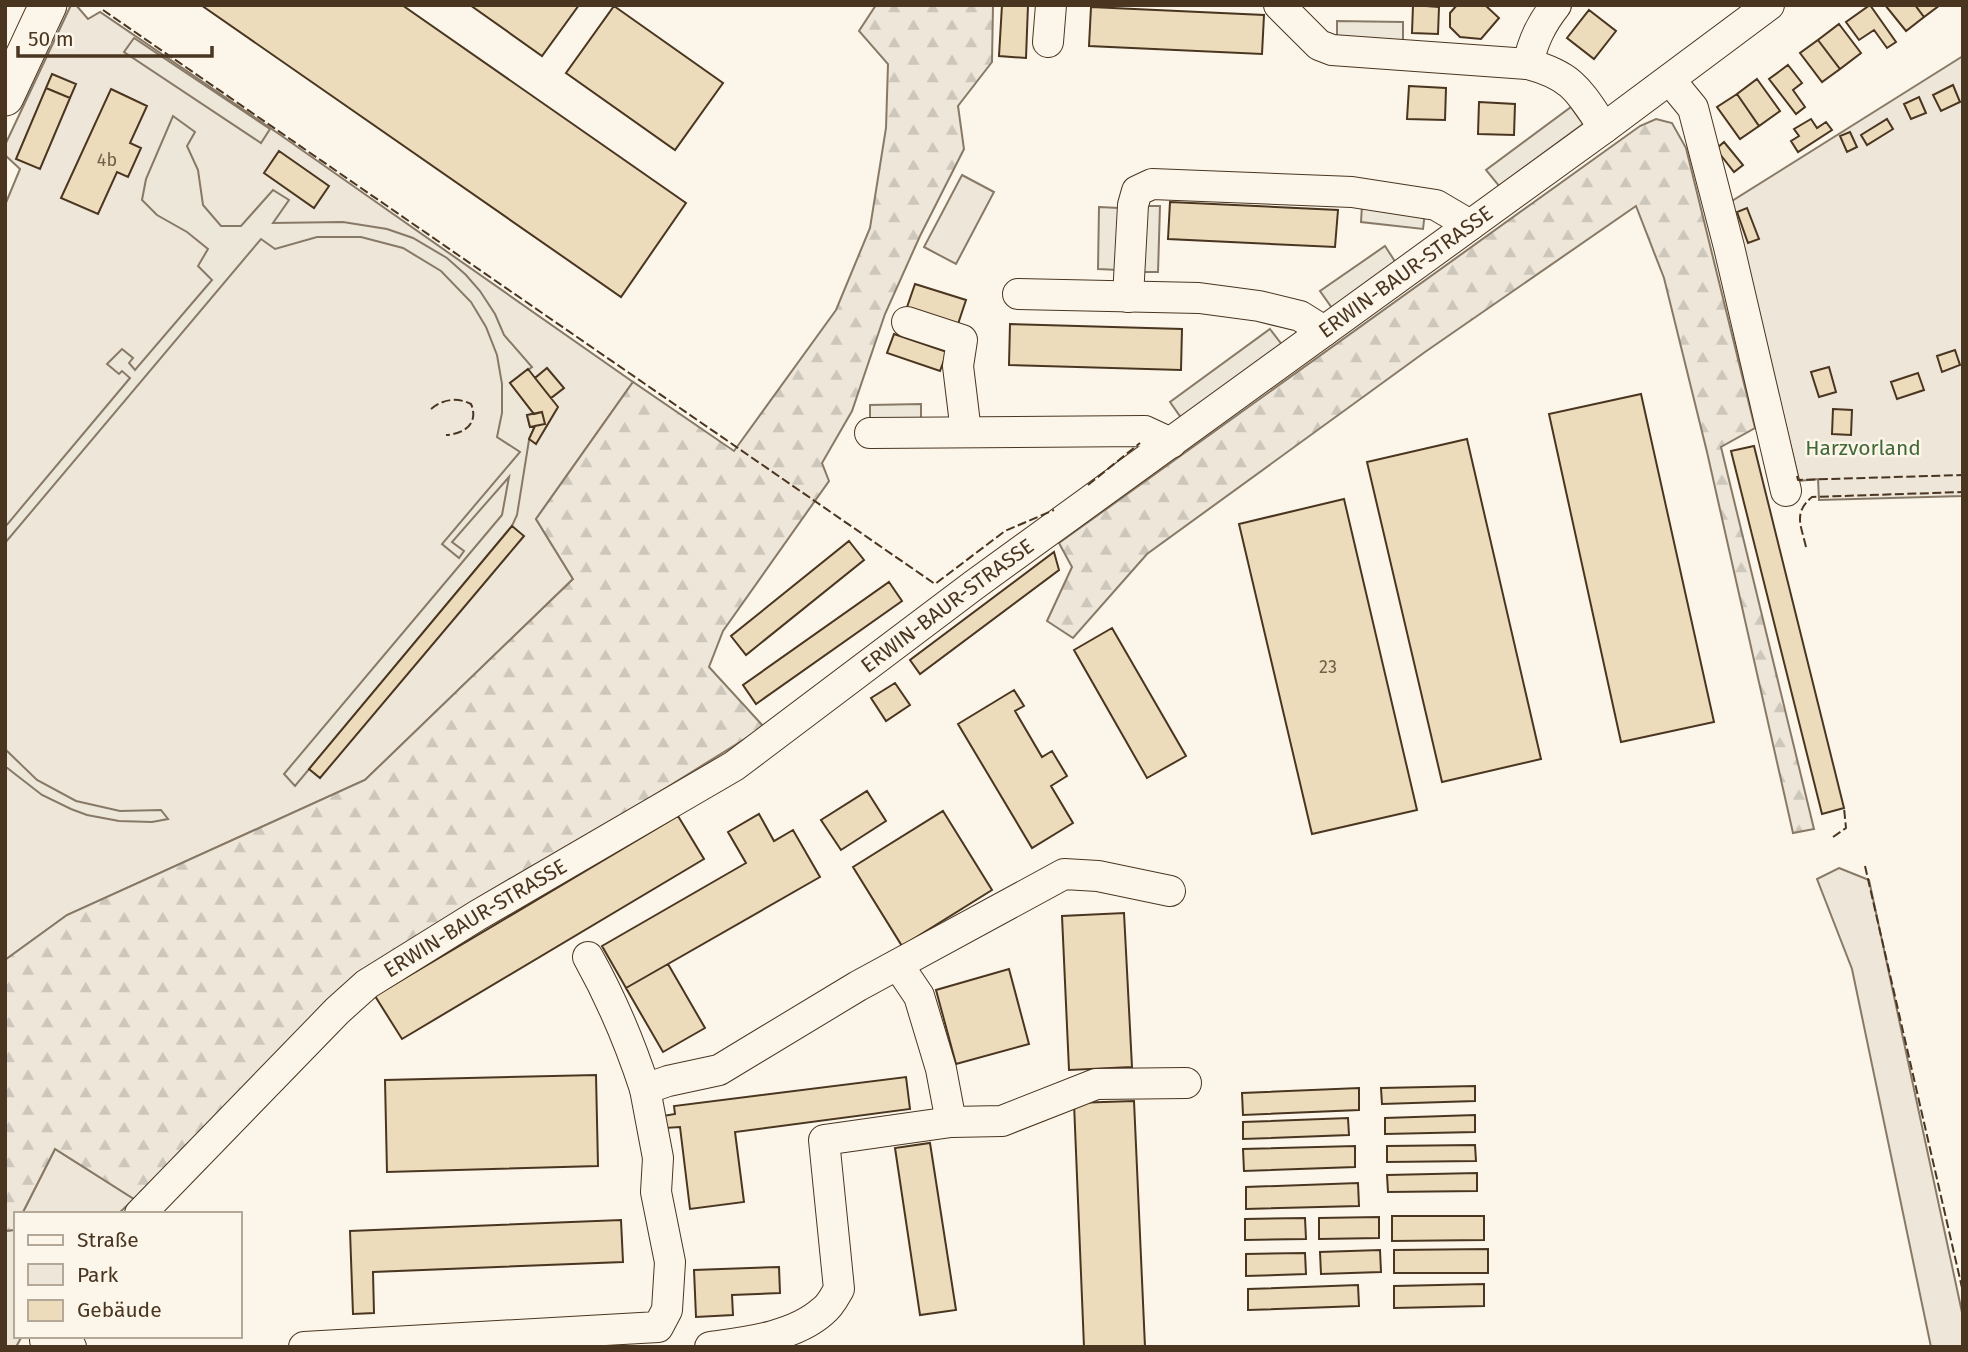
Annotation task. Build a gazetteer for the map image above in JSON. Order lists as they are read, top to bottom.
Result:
{
  "streets": {
    "street": ["ERWIN-BAUR-STRASSE"]
  },
  "parks": ["Harzvorland"],
  "house_numbers": ["4b", "23"],
  "legend": ["Straße", "Park", "Gebäude"],
  "scale_bar": "50 m"
}
